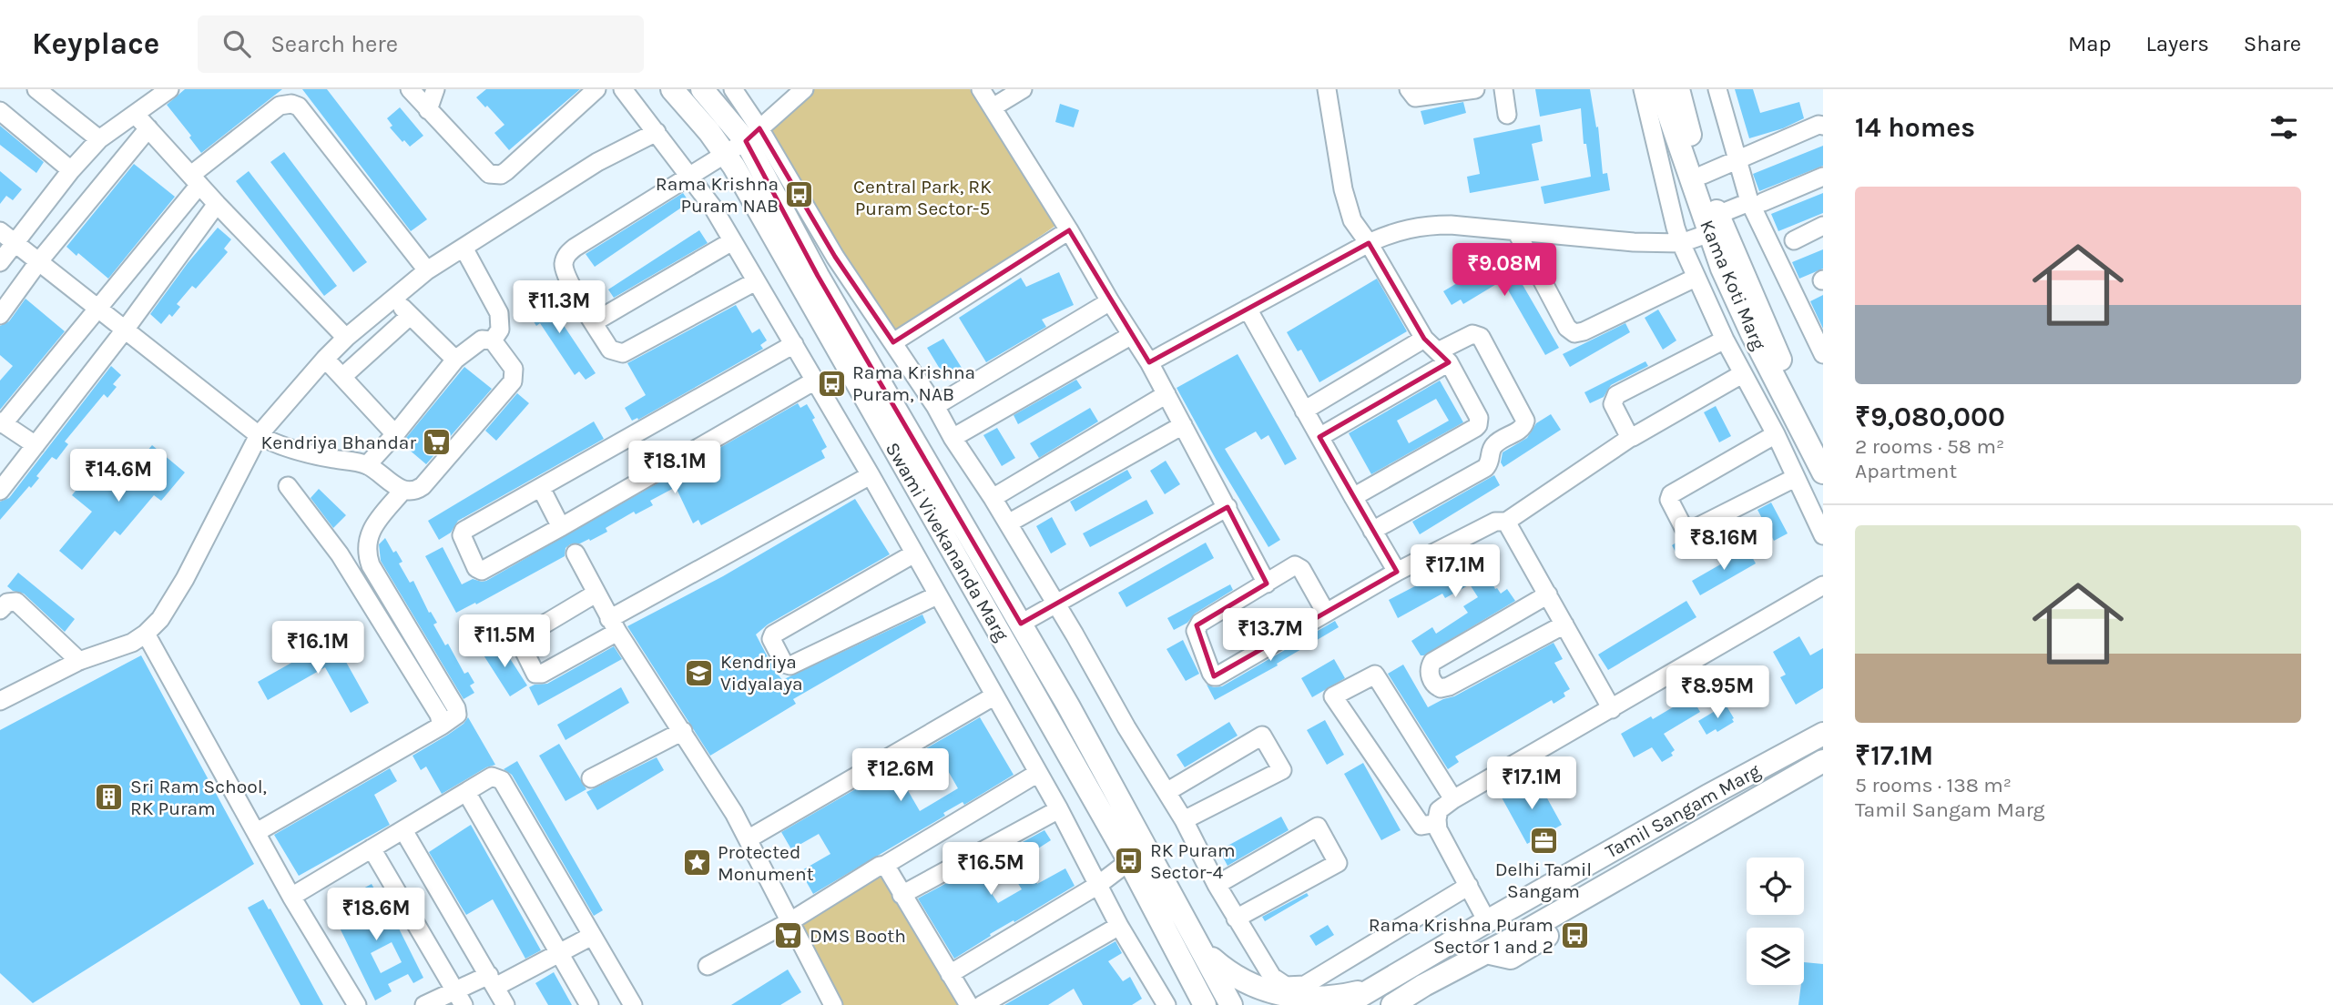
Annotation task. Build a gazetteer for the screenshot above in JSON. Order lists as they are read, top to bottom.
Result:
{
  "streets": {
    "street": ["Kama Koti Marg", "Swami Vivekananda Marg", "Tamil Sangam Marg"]
  },
  "parks": ["Central Park, RK Puram Sector-5"],
  "places": {
    "bus stop": [
      "Rama Krishna Puram NAB",
      "Rama Krishna Puram, NAB",
      "RK Puram Sector-4",
      "Rama Krishna Puram Sector 1 and 2"
    ],
    "supermarket": ["Kendriya Bhandar", "DMS Booth"],
    "school or university": ["Kendriya Vidyalaya"],
    "building": ["Sri Ram School, RK Puram"],
    "office": ["Delhi Tamil Sangam"],
    "place": ["Protected Monument"]
  },
  "page": {
    "header": "Keyplace",
    "search": "Search here",
    "nav": ["Map", "Layers", "Share"],
    "heading": "14 homes",
    "list": [
      {
        "name": "₹9,080,000",
        "note": "2 rooms · 58 m² · Apartment"
      },
      {
        "name": "₹17.1M",
        "note": "5 rooms · 138 m² · Tamil Sangam Marg"
      }
    ],
    "price": [
      "₹9.08M",
      "₹11.3M",
      "₹18.1M",
      "₹14.6M",
      "₹8.16M",
      "₹17.1M",
      "₹13.7M",
      "₹11.5M",
      "₹16.1M",
      "₹8.95M",
      "₹12.6M",
      "₹17.1M",
      "₹16.5M",
      "₹18.6M"
    ]
  }
}
